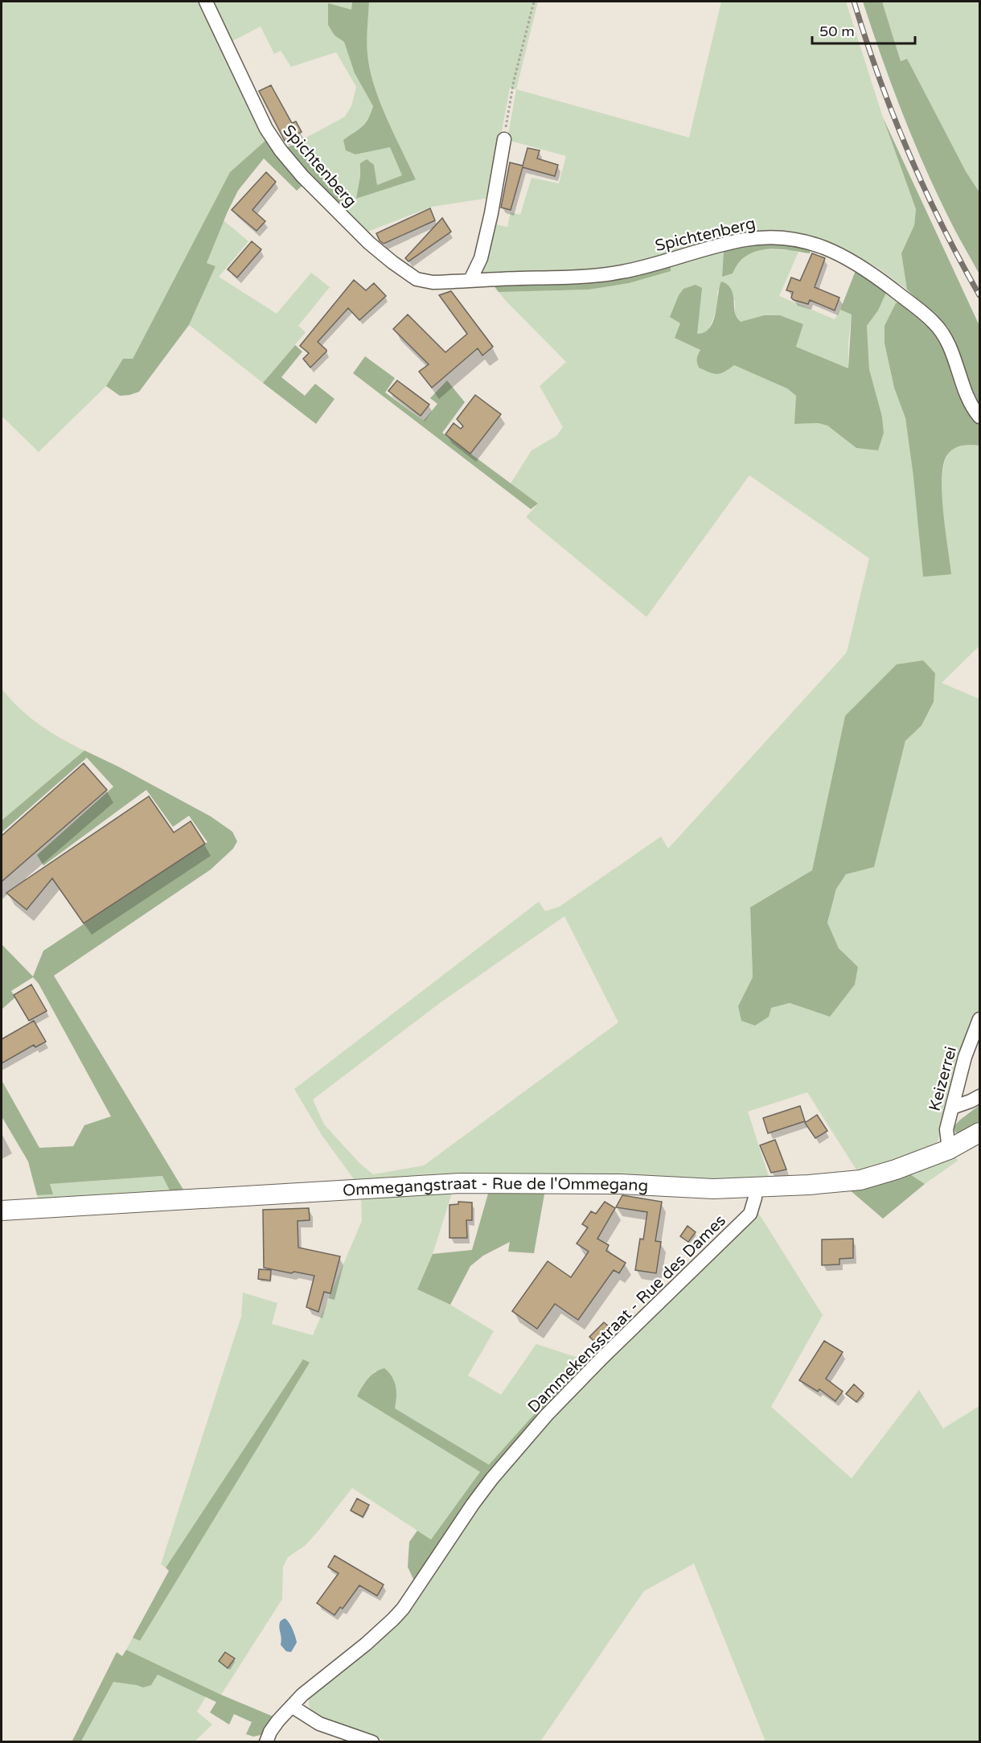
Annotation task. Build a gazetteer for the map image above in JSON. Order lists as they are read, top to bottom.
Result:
{
  "streets": {
    "main road": ["Ommegangstraat - Rue de l'Ommegang"],
    "street": ["Spichtenberg", "Keizerrei", "Dammekensstraat - Rue des Dames"]
  },
  "crossings": [
    ["Keizerrei", "Ommegangstraat - Rue de l'Ommegang"],
    ["Ommegangstraat - Rue de l'Ommegang", "Dammekensstraat - Rue des Dames"]
  ],
  "scale_bar": "50 m"
}
